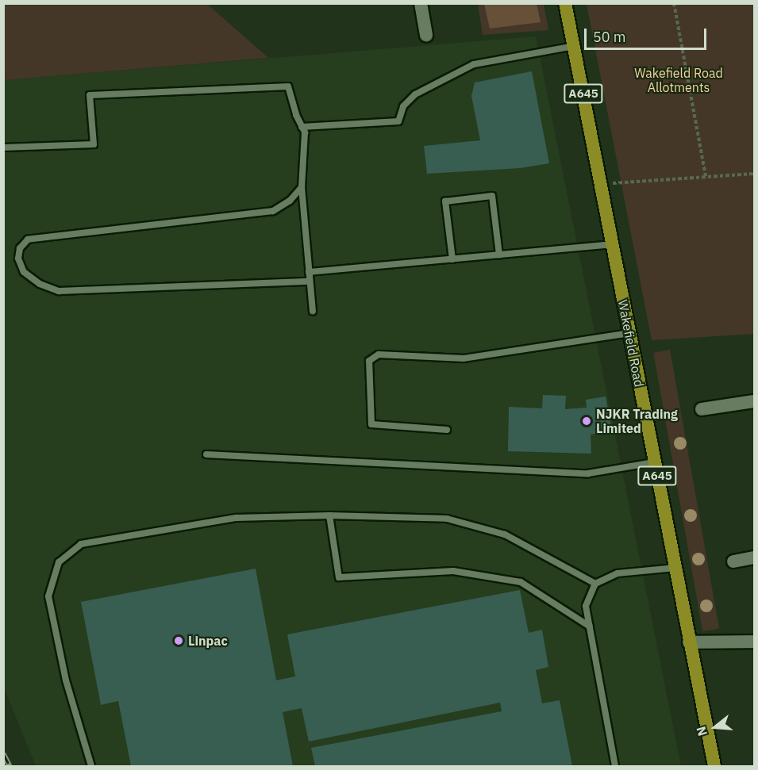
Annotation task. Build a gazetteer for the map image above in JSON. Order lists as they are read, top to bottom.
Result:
{
  "streets": {
    "main road": ["A645", "Wakefield Road"]
  },
  "parks": ["Wakefield Road Allotments"],
  "places": ["NJKR Trading Limited", "Linpac"],
  "scale_bar": "50 m",
  "north": "left"
}
